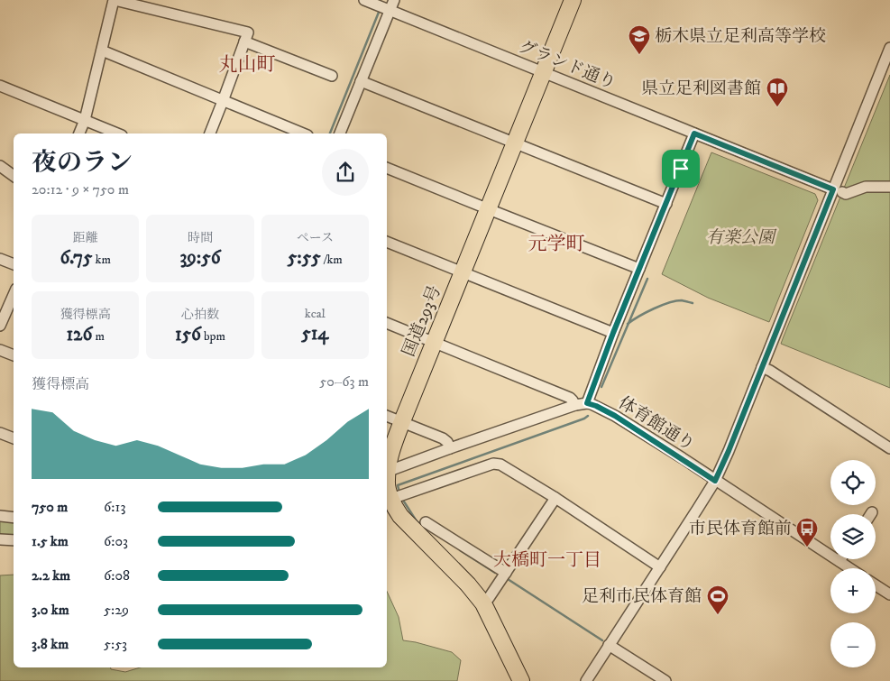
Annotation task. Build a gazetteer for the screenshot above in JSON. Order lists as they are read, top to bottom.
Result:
{
  "streets": {
    "highway": ["国道293号"],
    "street": ["グランド通り", "体育館通り"]
  },
  "crossings": [
    ["グランド通り", "国道293号"]
  ],
  "districts": ["丸山町", "元学町", "大橋町一丁目"],
  "parks": ["有楽公園"],
  "places": {
    "school or university": ["栃木県立足利高等学校"],
    "library": ["県立足利図書館"],
    "bus stop": ["市民体育館前"],
    "sports": ["足利市民体育館"]
  },
  "page": {
    "heading": ["夜のラン", "20:12 · 9 × 750 m"],
    "stats": [
      ["距離", "6.75 km"],
      ["時間", "39:56"],
      ["ペース", "5:55 /km"],
      ["獲得標高", "126 m"],
      ["心拍数", "156 bpm"],
      ["kcal", "514"]
    ],
    "chart": ["獲得標高", "50–63 m"],
    "map_buttons": ["+", "−"],
    "list": [
      {
        "name": "750 m",
        "note": "6:13"
      },
      {
        "name": "1.5 km",
        "note": "6:03"
      },
      {
        "name": "2.2 km",
        "note": "6:08"
      },
      {
        "name": "3.0 km",
        "note": "5:29"
      },
      {
        "name": "3.8 km",
        "note": "5:53"
      }
    ]
  }
}
